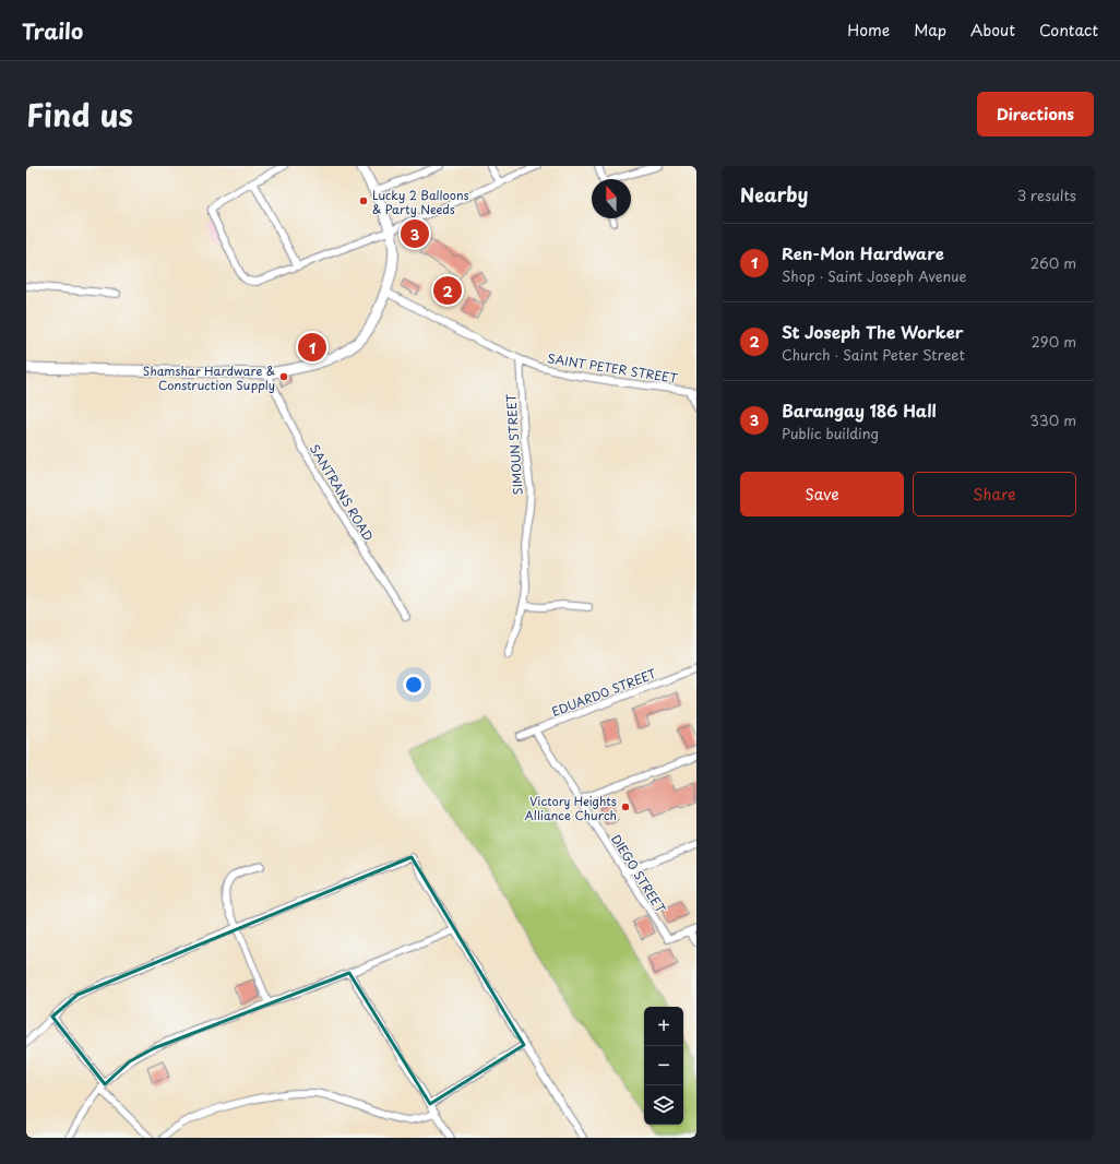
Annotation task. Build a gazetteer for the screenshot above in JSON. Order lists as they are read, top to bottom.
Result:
{
  "streets": {
    "street": [
      "SAINT PETER STREET",
      "SIMOUN STREET",
      "SANTRANS ROAD",
      "EDUARDO STREET",
      "DIEGO STREET"
    ]
  },
  "crossings": [
    ["SAINT PETER STREET", "SIMOUN STREET"],
    ["EDUARDO STREET", "DIEGO STREET"]
  ],
  "places": ["Lucky 2 Balloons & Party Needs", "Shamshar Hardware & Construction Supply", "Victory Heights Alliance Church"],
  "north": "top",
  "page": {
    "header": "Trailo",
    "nav": [
      "Home",
      "Map",
      "About",
      "Contact"
    ],
    "title": "Find us",
    "buttons": [
      "Directions",
      ["Save", "Share"]
    ],
    "heading": ["Nearby", "3 results"],
    "pins": ["3", "2", "1"],
    "list": [
      {
        "mark": "1",
        "name": "Ren-Mon Hardware",
        "note": "Shop · Saint Joseph Avenue",
        "value": "260 m"
      },
      {
        "mark": "2",
        "name": "St Joseph The Worker",
        "note": "Church · Saint Peter Street",
        "value": "290 m"
      },
      {
        "mark": "3",
        "name": "Barangay 186 Hall",
        "note": "Public building",
        "value": "330 m"
      }
    ],
    "map_buttons": ["+", "−"]
  }
}
